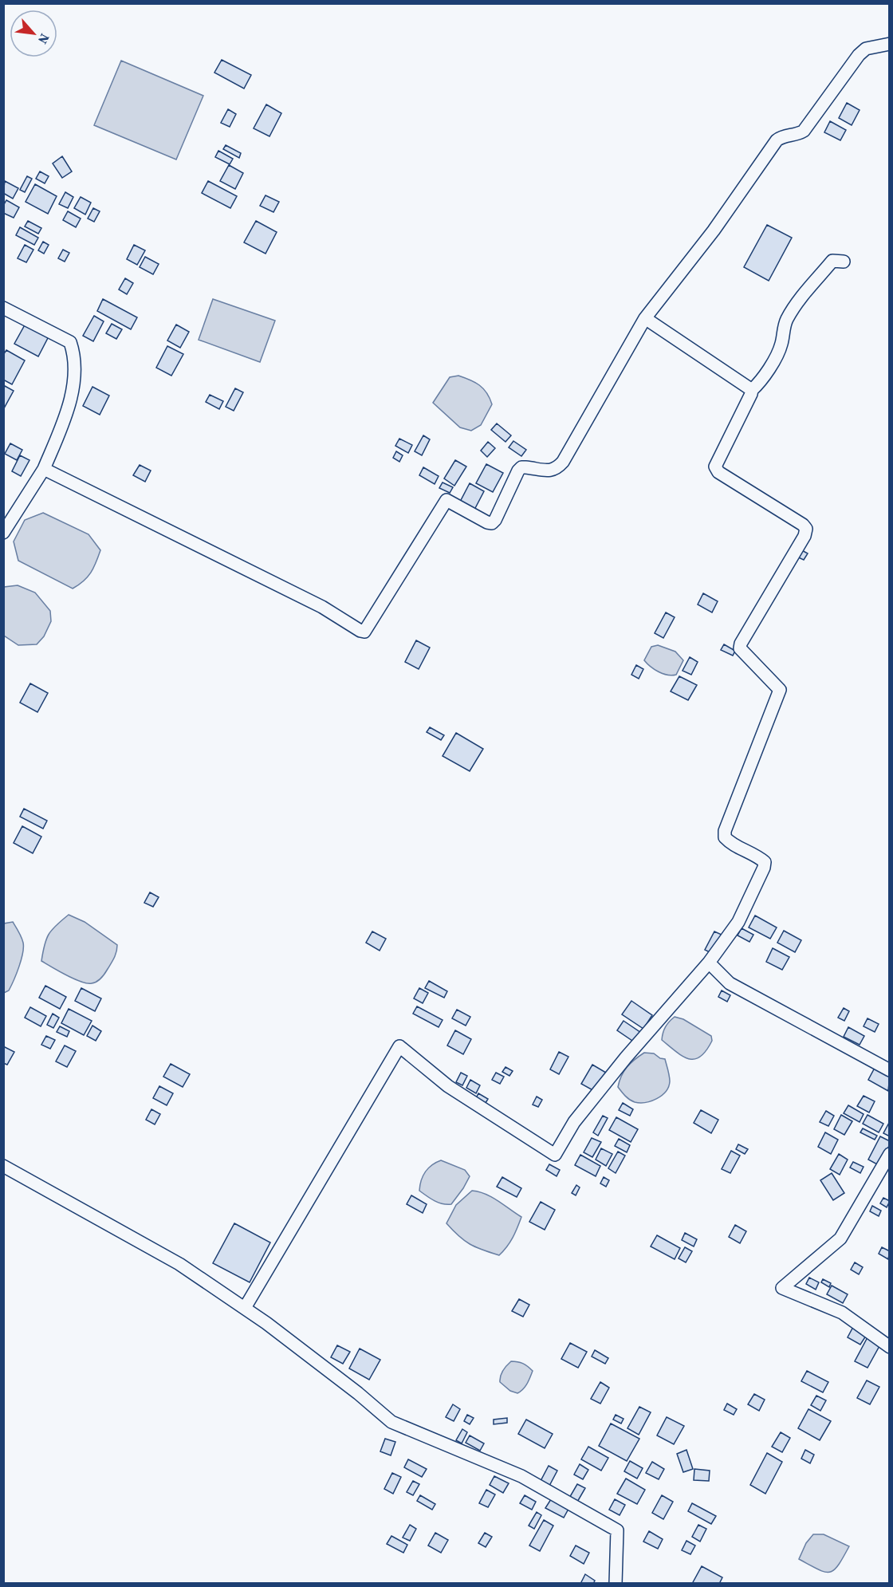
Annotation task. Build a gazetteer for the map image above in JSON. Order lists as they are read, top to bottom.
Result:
{
  "north": "bottom right"
}
